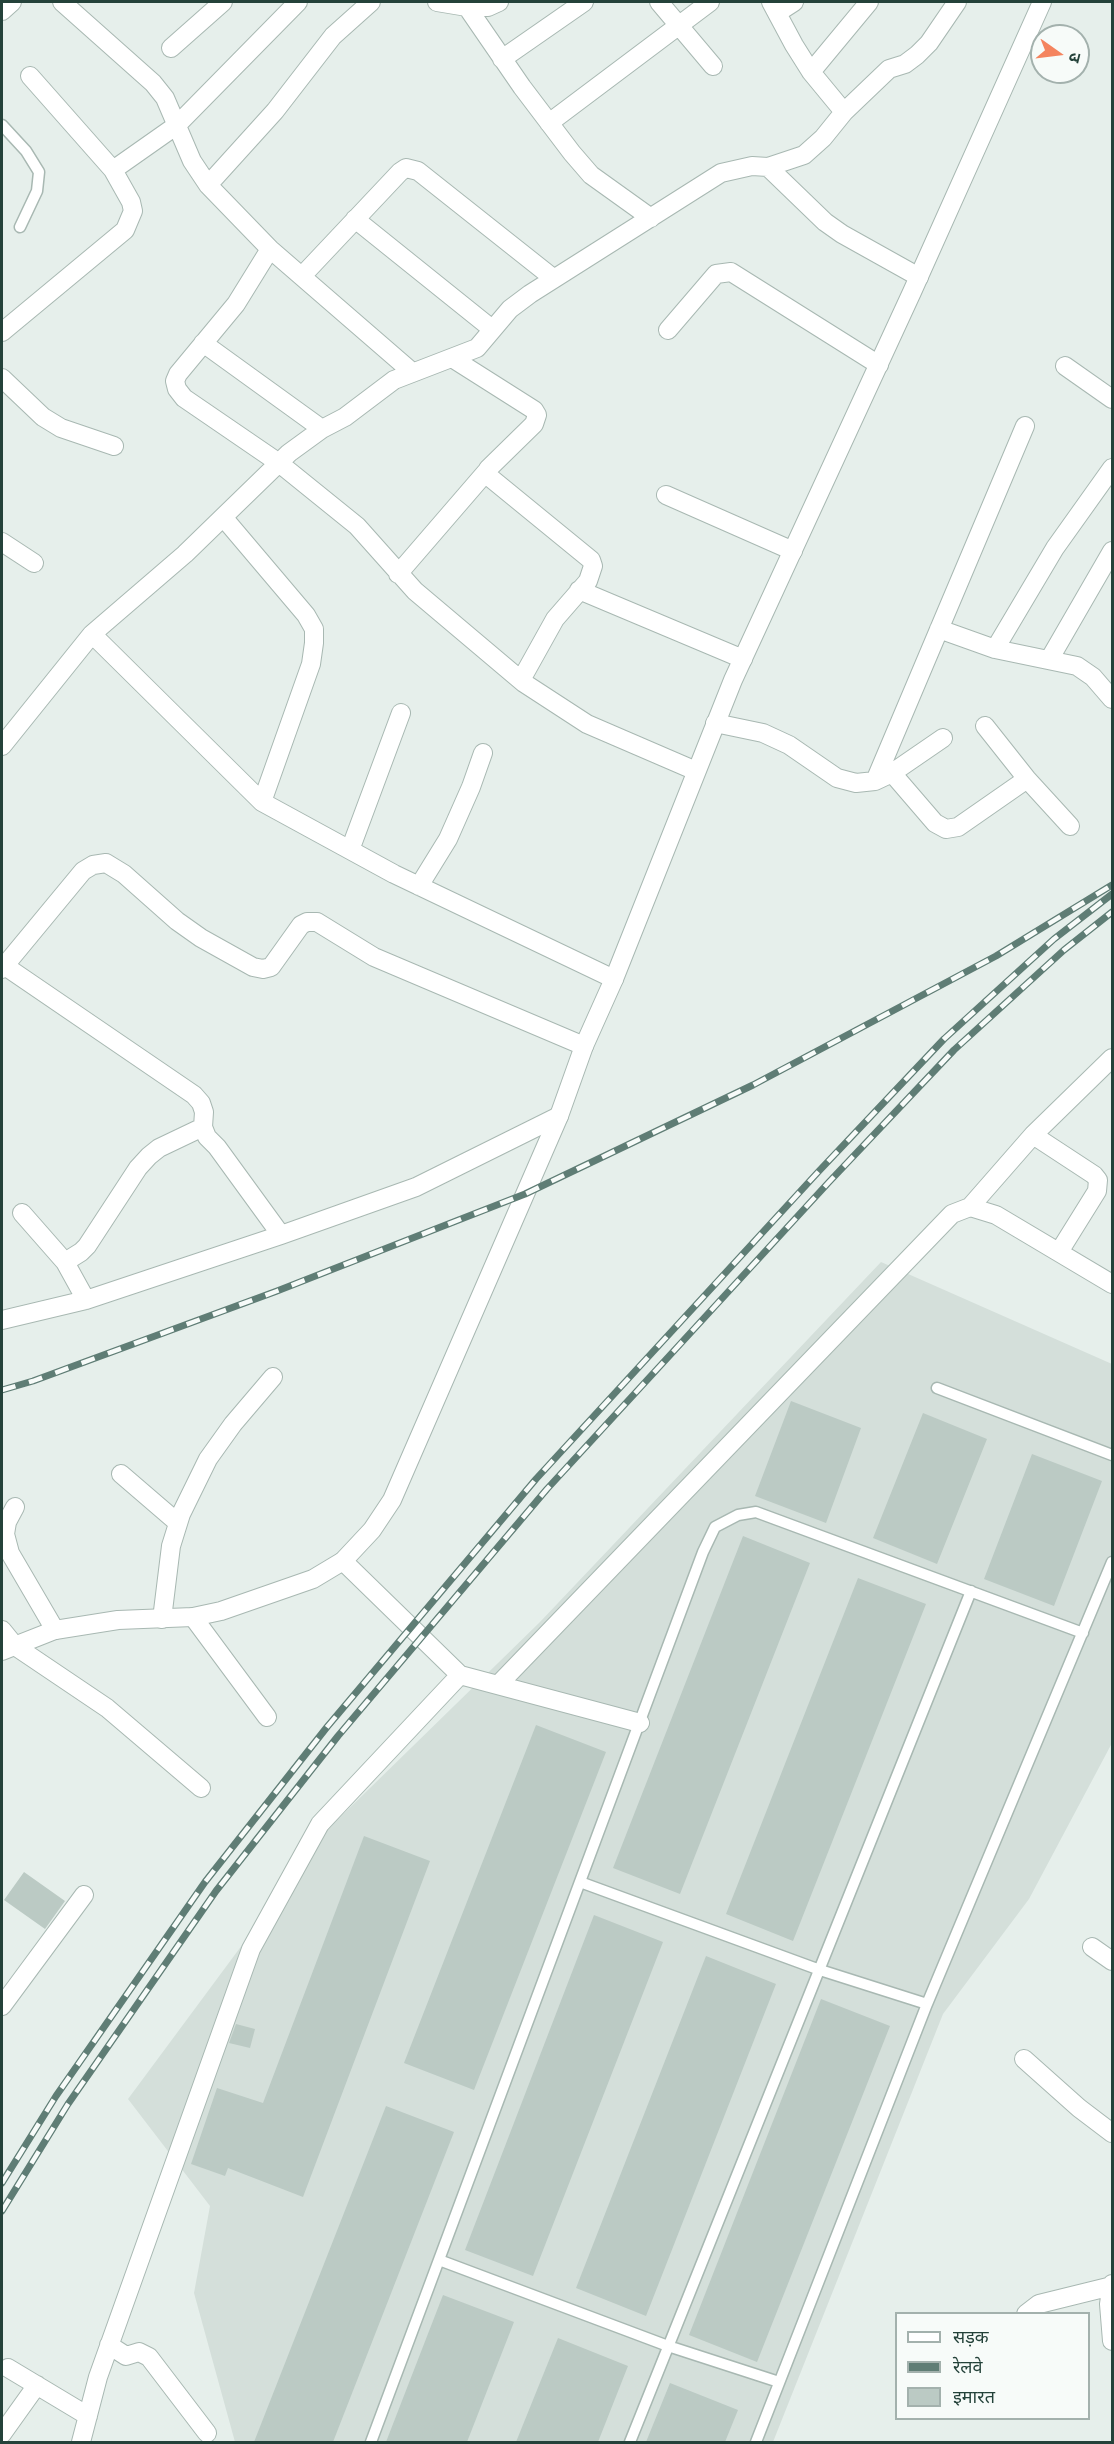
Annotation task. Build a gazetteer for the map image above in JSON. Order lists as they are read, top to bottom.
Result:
{
  "legend": ["सड़क", "रेलवे", "इमारत"],
  "north": "right"
}
